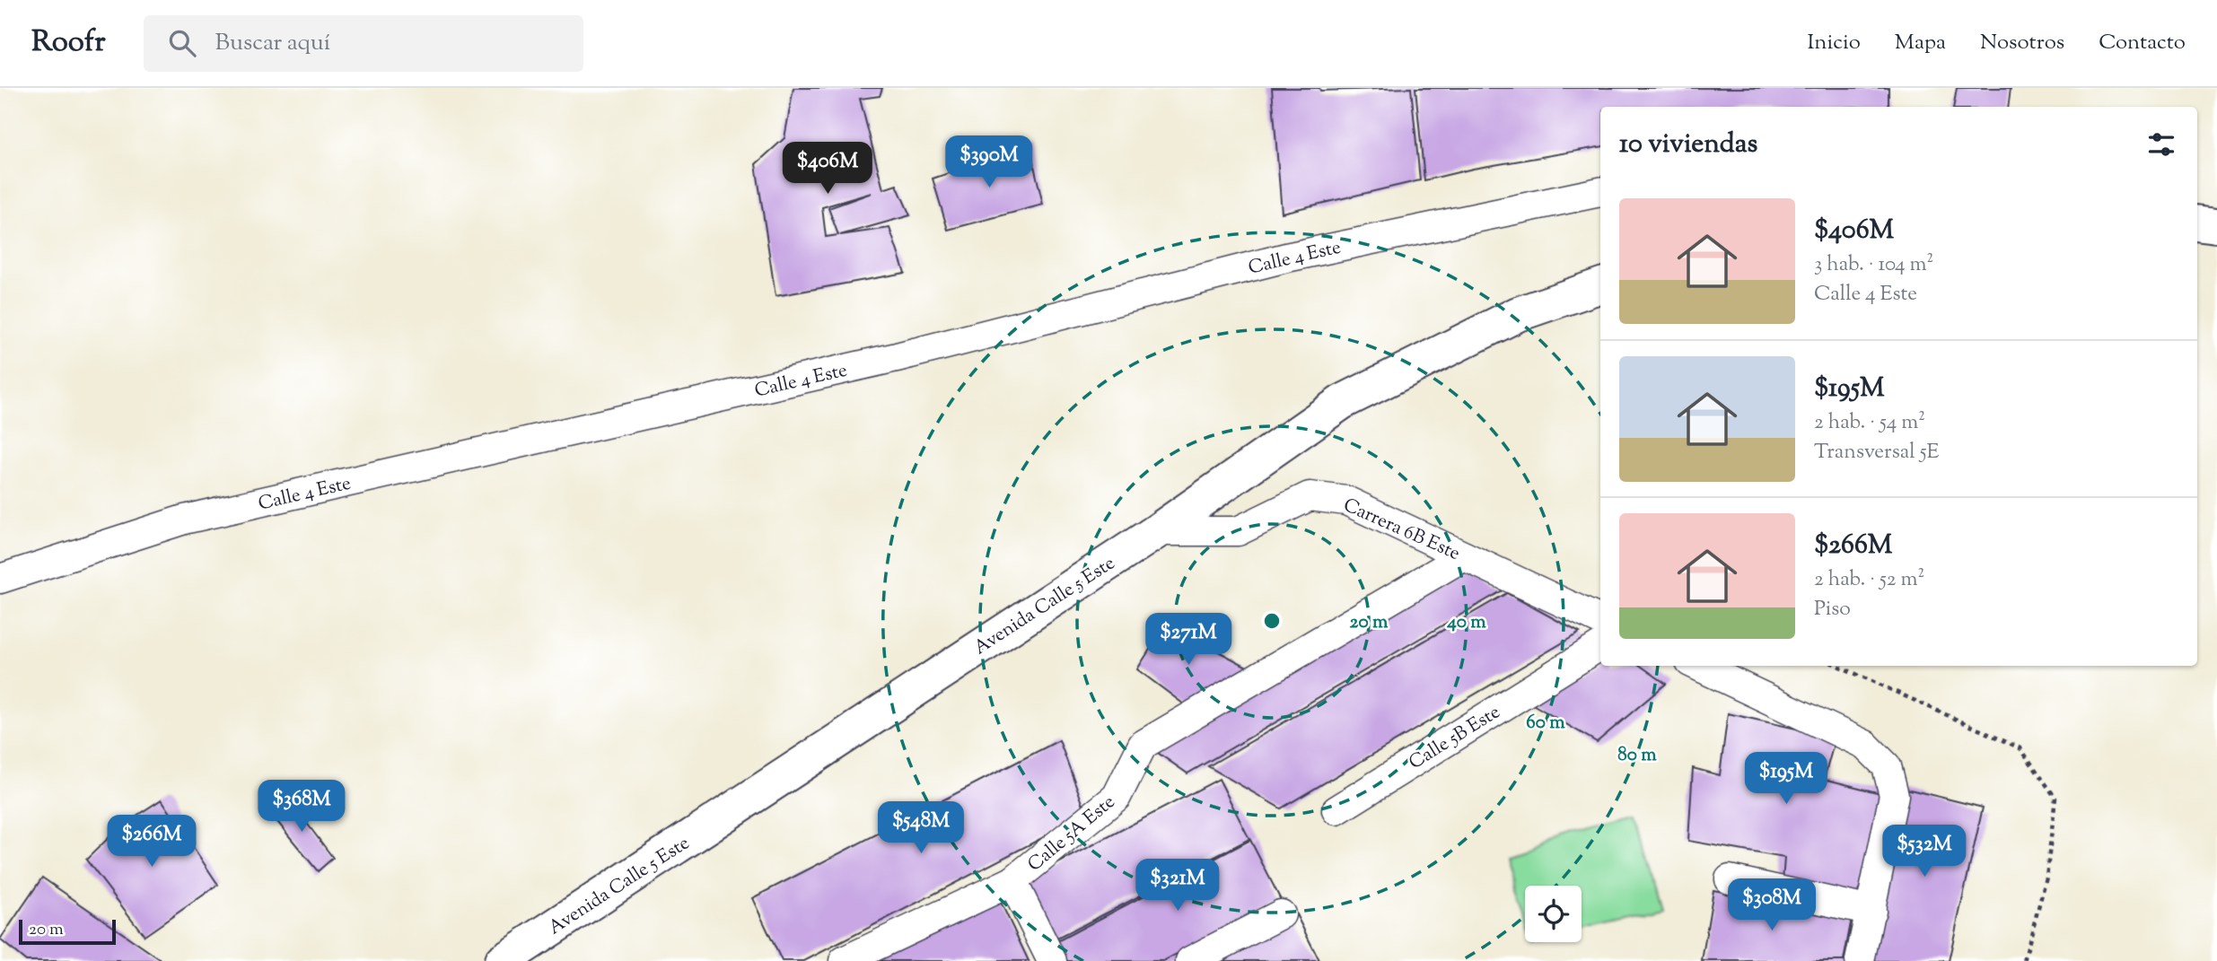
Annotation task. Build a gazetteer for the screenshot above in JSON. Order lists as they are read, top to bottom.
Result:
{
  "streets": {
    "main road": ["Avenida Calle 5 Este"],
    "street": [
      "Calle 4 Este",
      "Carrera 6B Este",
      "Calle 5B Este",
      "Calle 5A Este"
    ]
  },
  "crossings": [
    ["Carrera 6B Este", "Avenida Calle 5 Este"],
    ["Carrera 6B Este", "Calle 5A Este"]
  ],
  "scale_bar": "20 m",
  "page": {
    "header": "Roofr",
    "search": "Buscar aquí",
    "nav": [
      "Inicio",
      "Mapa",
      "Nosotros",
      "Contacto"
    ],
    "heading": "10 viviendas",
    "price": [
      "$390M",
      "$406M",
      "$271M",
      "$195M",
      "$368M",
      "$548M",
      "$266M",
      "$532M",
      "$321M",
      "$308M"
    ],
    "list": [
      {
        "name": "$406M",
        "note": "3 hab. · 104 m² · Calle 4 Este"
      },
      {
        "name": "$195M",
        "note": "2 hab. · 54 m² · Transversal 5E"
      },
      {
        "name": "$266M",
        "note": "2 hab. · 52 m² · Piso"
      }
    ],
    "scale": "20 m"
  },
  "rings": [
    "20 m",
    "40 m",
    "60 m",
    "80 m"
  ]
}
